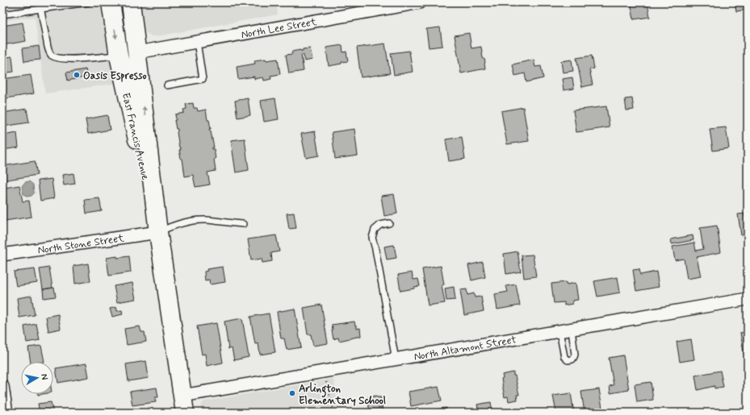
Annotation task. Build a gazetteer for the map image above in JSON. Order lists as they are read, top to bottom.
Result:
{
  "streets": {
    "main road": ["East Francis Avenue"],
    "street": ["North Lee Street", "North Stone Street", "North Altamont Street"]
  },
  "crossings": [
    ["North Lee Street", "East Francis Avenue"],
    ["East Francis Avenue", "North Stone Street"],
    ["East Francis Avenue", "North Altamont Street"]
  ],
  "places": ["Oasis Espresso", "Arlington Elementary School"],
  "north": "right"
}
